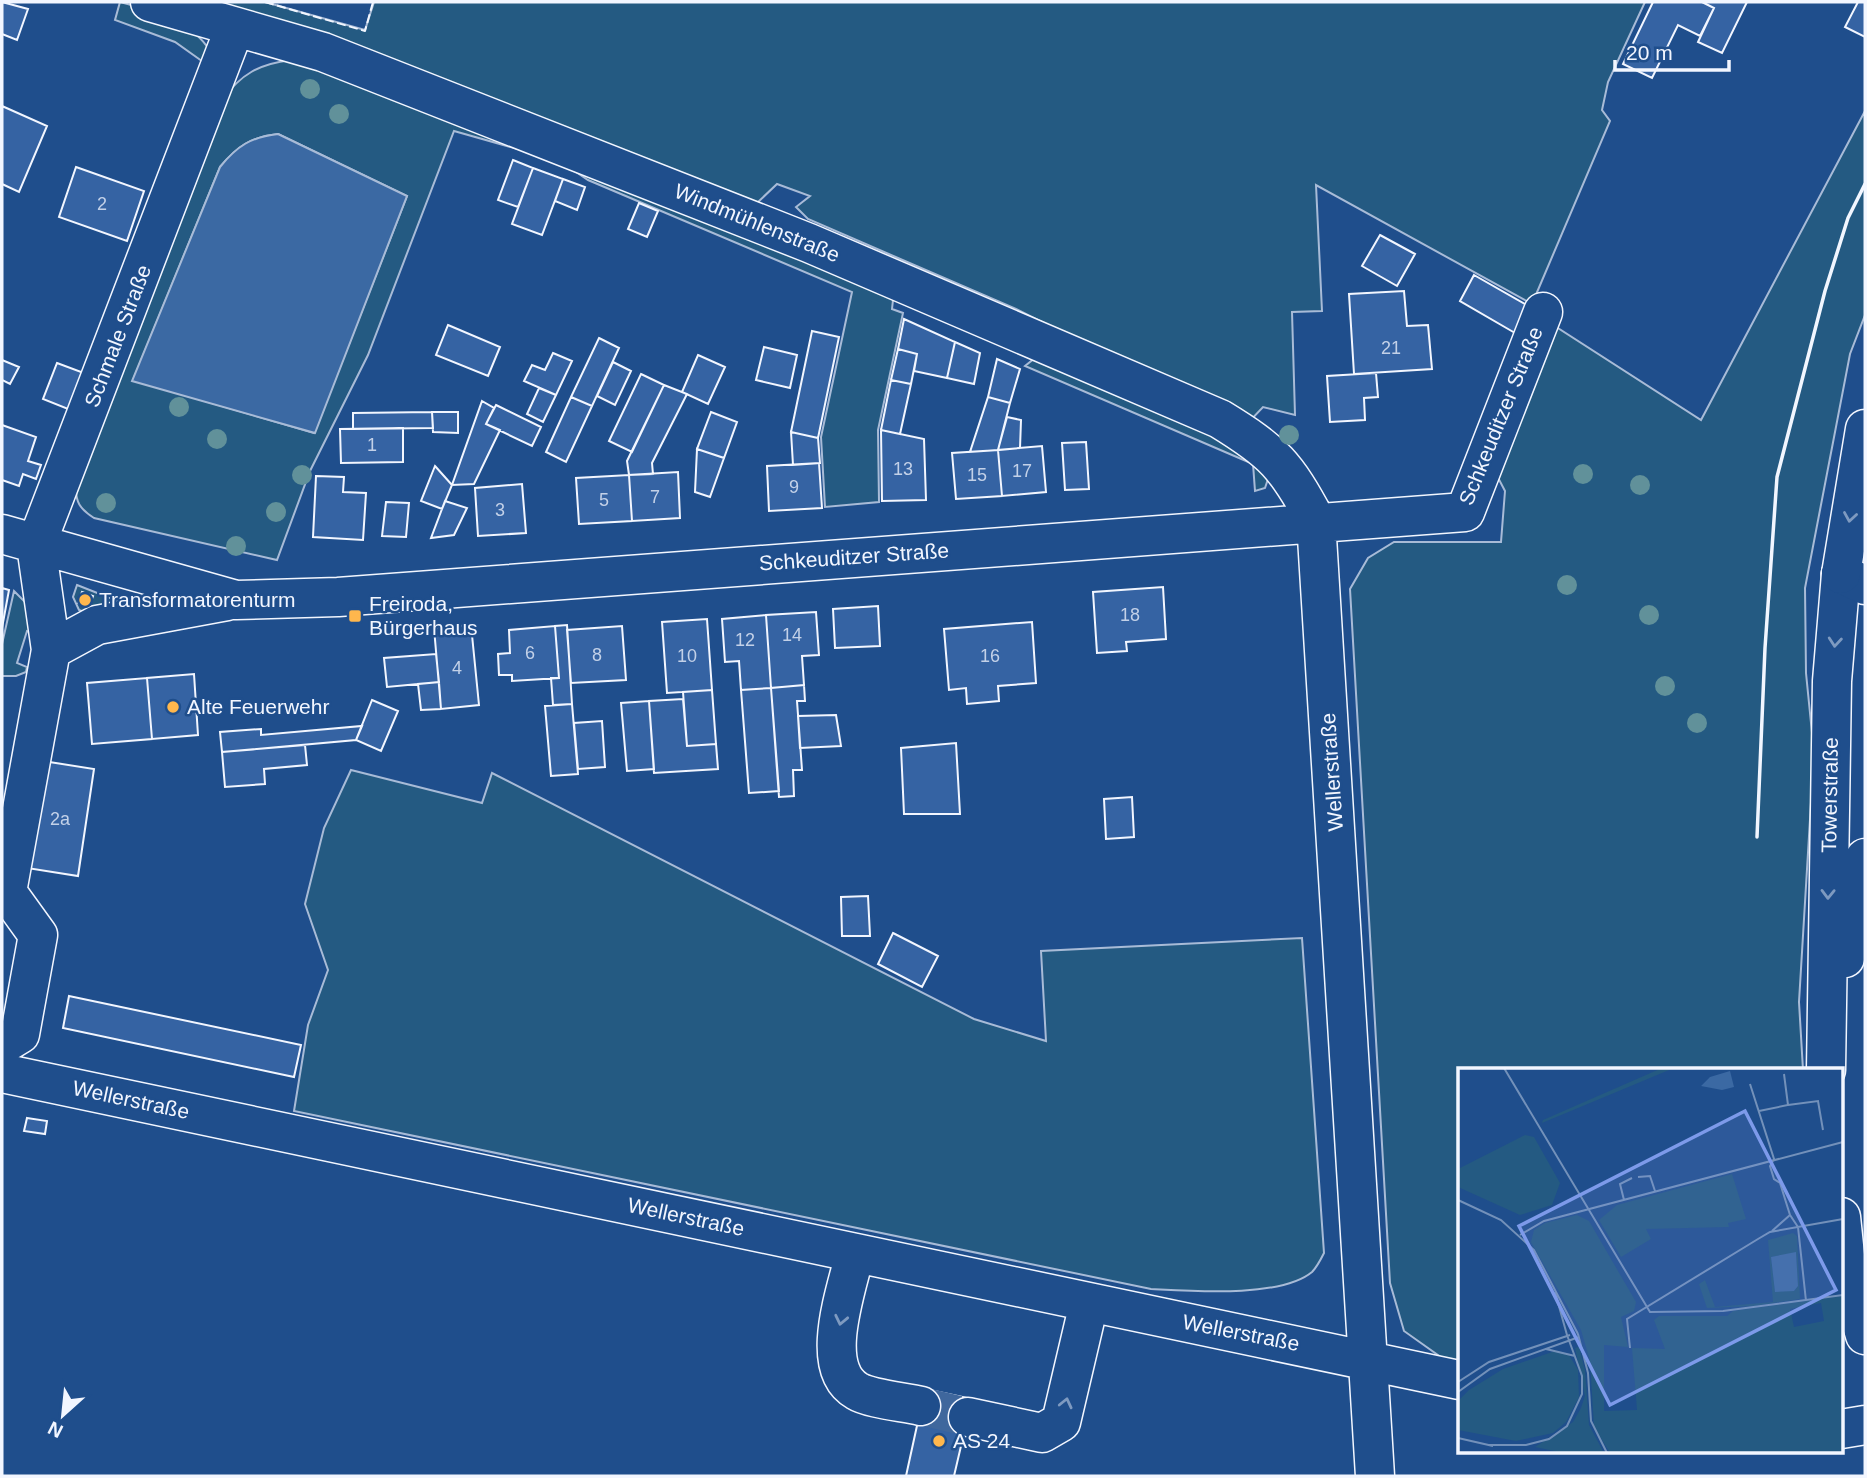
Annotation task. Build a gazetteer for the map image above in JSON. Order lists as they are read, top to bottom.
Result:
{
  "streets": {
    "main road": [
      "Windmühlenstraße",
      "Schmale Straße",
      "Schkeuditzer Straße",
      "Wellerstraße",
      "Towerstraße"
    ]
  },
  "crossings": [
    ["Windmühlenstraße", "Schmale Straße"],
    ["Windmühlenstraße", "Schkeuditzer Straße"],
    ["Windmühlenstraße", "Wellerstraße"],
    ["Schmale Straße", "Schkeuditzer Straße"],
    ["Schkeuditzer Straße", "Wellerstraße"]
  ],
  "one_way": ["Towerstraße"],
  "places": {
    "other": ["Transformatorenturm", "Alte Feuerwehr", "AS 24"],
    "transit": ["Freiroda, Bürgerhaus"]
  },
  "house_numbers": [
    "2",
    "21",
    "1",
    "13",
    "17",
    "15",
    "9",
    "7",
    "5",
    "3",
    "18",
    "14",
    "12",
    "6",
    "8",
    "10",
    "16",
    "4",
    "2a"
  ],
  "scale_bar": "20 m",
  "north": "bottom left"
}
